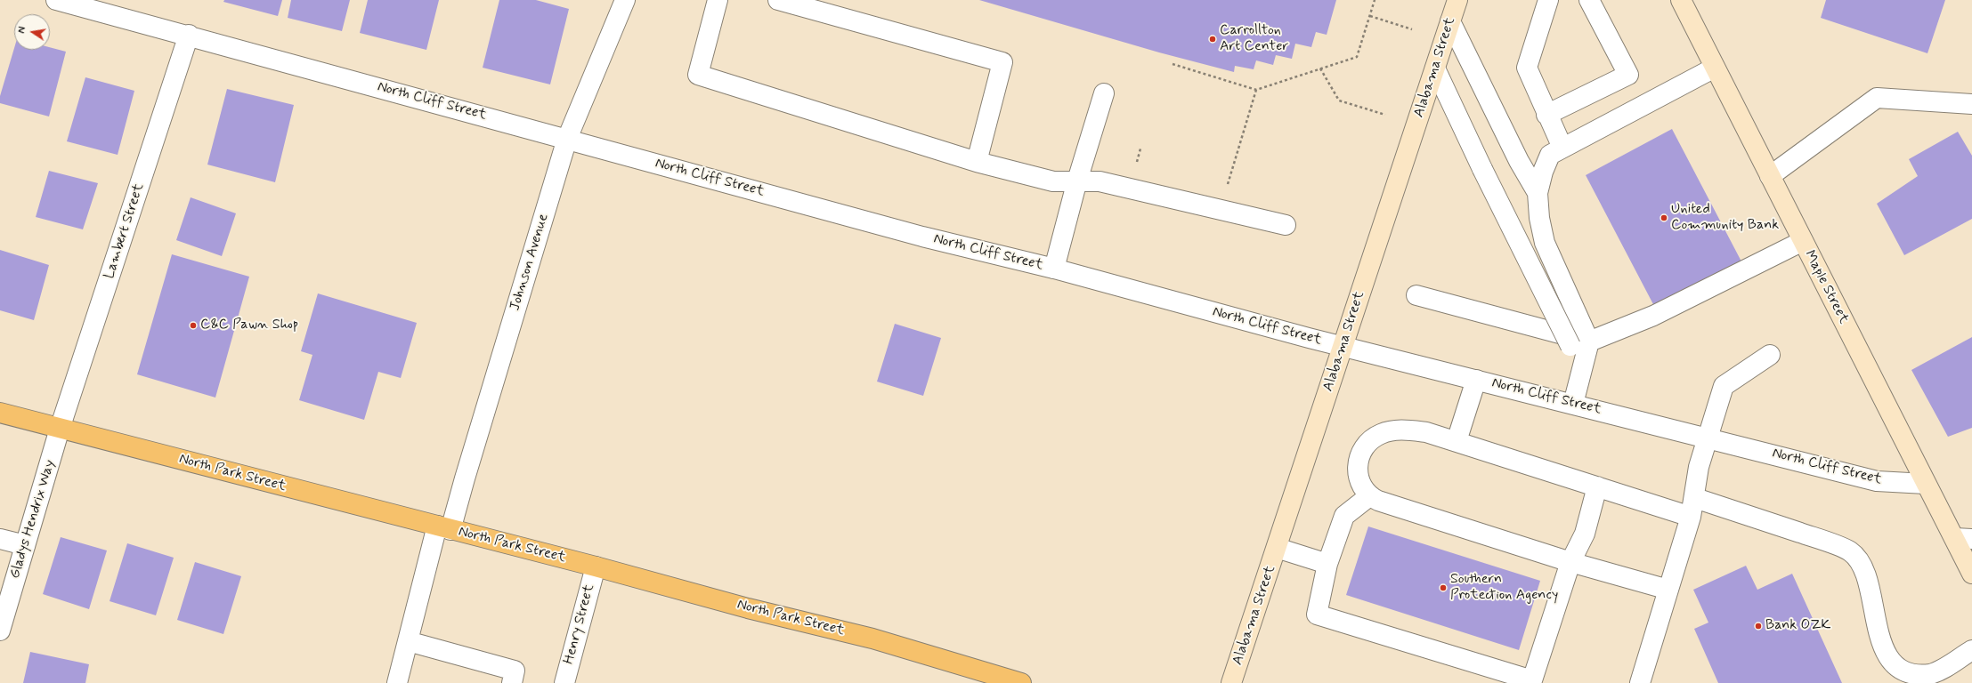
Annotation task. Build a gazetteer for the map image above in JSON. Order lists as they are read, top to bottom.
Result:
{
  "streets": {
    "main road": ["Alabama Street", "Maple Street", "North Park Street"],
    "street": [
      "North Cliff Street",
      "Lambert Street",
      "Johnson Avenue",
      "Gladys Hendrix Way",
      "Henry Street"
    ]
  },
  "crossings": [
    ["Alabama Street", "North Cliff Street"],
    ["North Cliff Street", "Lambert Street"],
    ["North Cliff Street", "Johnson Avenue"],
    ["North Cliff Street", "Maple Street"],
    ["Lambert Street", "North Park Street"],
    ["Lambert Street", "Gladys Hendrix Way"],
    ["Johnson Avenue", "North Park Street"],
    ["North Park Street", "Gladys Hendrix Way"],
    ["North Park Street", "Henry Street"]
  ],
  "places": [
    "Carrollton Art Center",
    "United Community Bank",
    "C&C Pawn Shop",
    "Southern Protection Agency",
    "Bank OZK"
  ],
  "north": "left"
}
